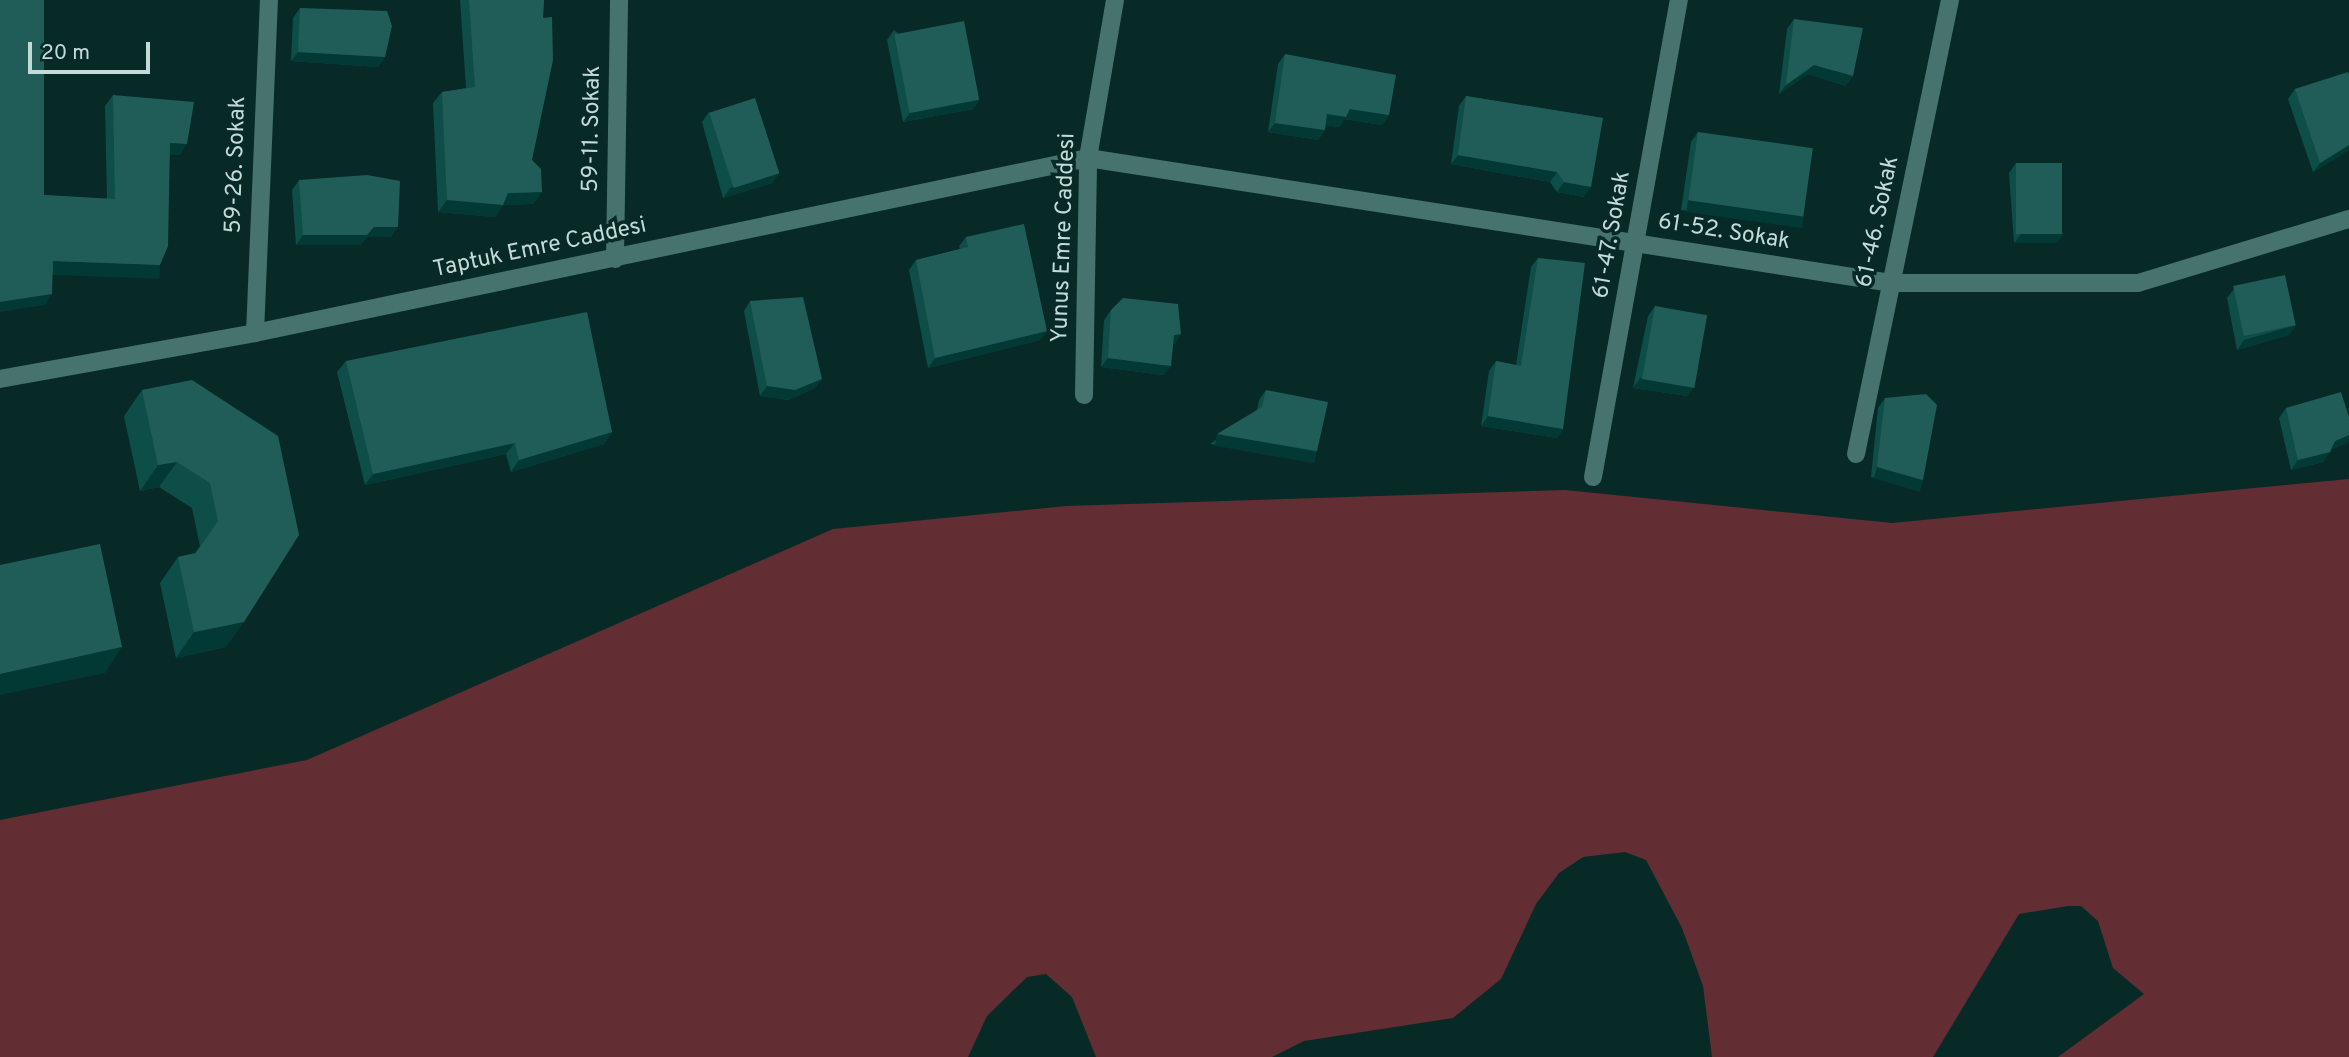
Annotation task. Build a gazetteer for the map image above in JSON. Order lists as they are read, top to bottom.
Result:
{
  "streets": {
    "street": [
      "59-11. Sokak",
      "59-26. Sokak",
      "61-46. Sokak",
      "61-52. Sokak",
      "61-47. Sokak",
      "Yunus Emre Caddesi",
      "Taptuk Emre Caddesi"
    ]
  },
  "crossings": [
    ["59-11. Sokak", "Taptuk Emre Caddesi"],
    ["59-26. Sokak", "Taptuk Emre Caddesi"],
    ["61-46. Sokak", "61-52. Sokak"],
    ["61-52. Sokak", "61-47. Sokak"],
    ["61-52. Sokak", "Yunus Emre Caddesi"],
    ["61-52. Sokak", "Taptuk Emre Caddesi"],
    ["Yunus Emre Caddesi", "Taptuk Emre Caddesi"]
  ],
  "scale_bar": "20 m"
}
